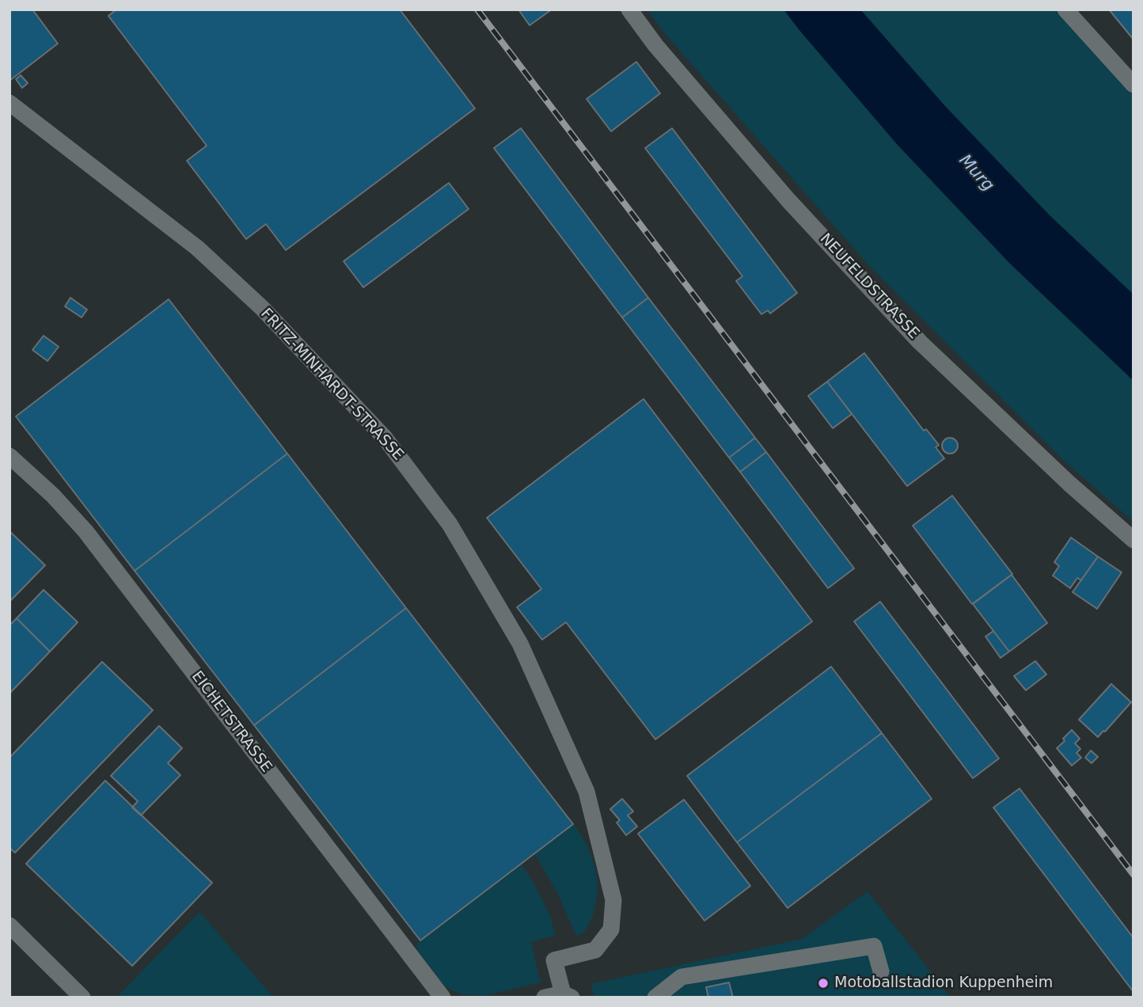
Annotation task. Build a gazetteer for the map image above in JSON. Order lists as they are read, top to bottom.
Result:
{
  "streets": {
    "street": ["NEUFELDSTRASSE", "FRITZ-MINHARDT-STRASSE", "EICHETSTRASSE"]
  },
  "water": ["Murg"],
  "places": ["Motoballstadion Kuppenheim"]
}
